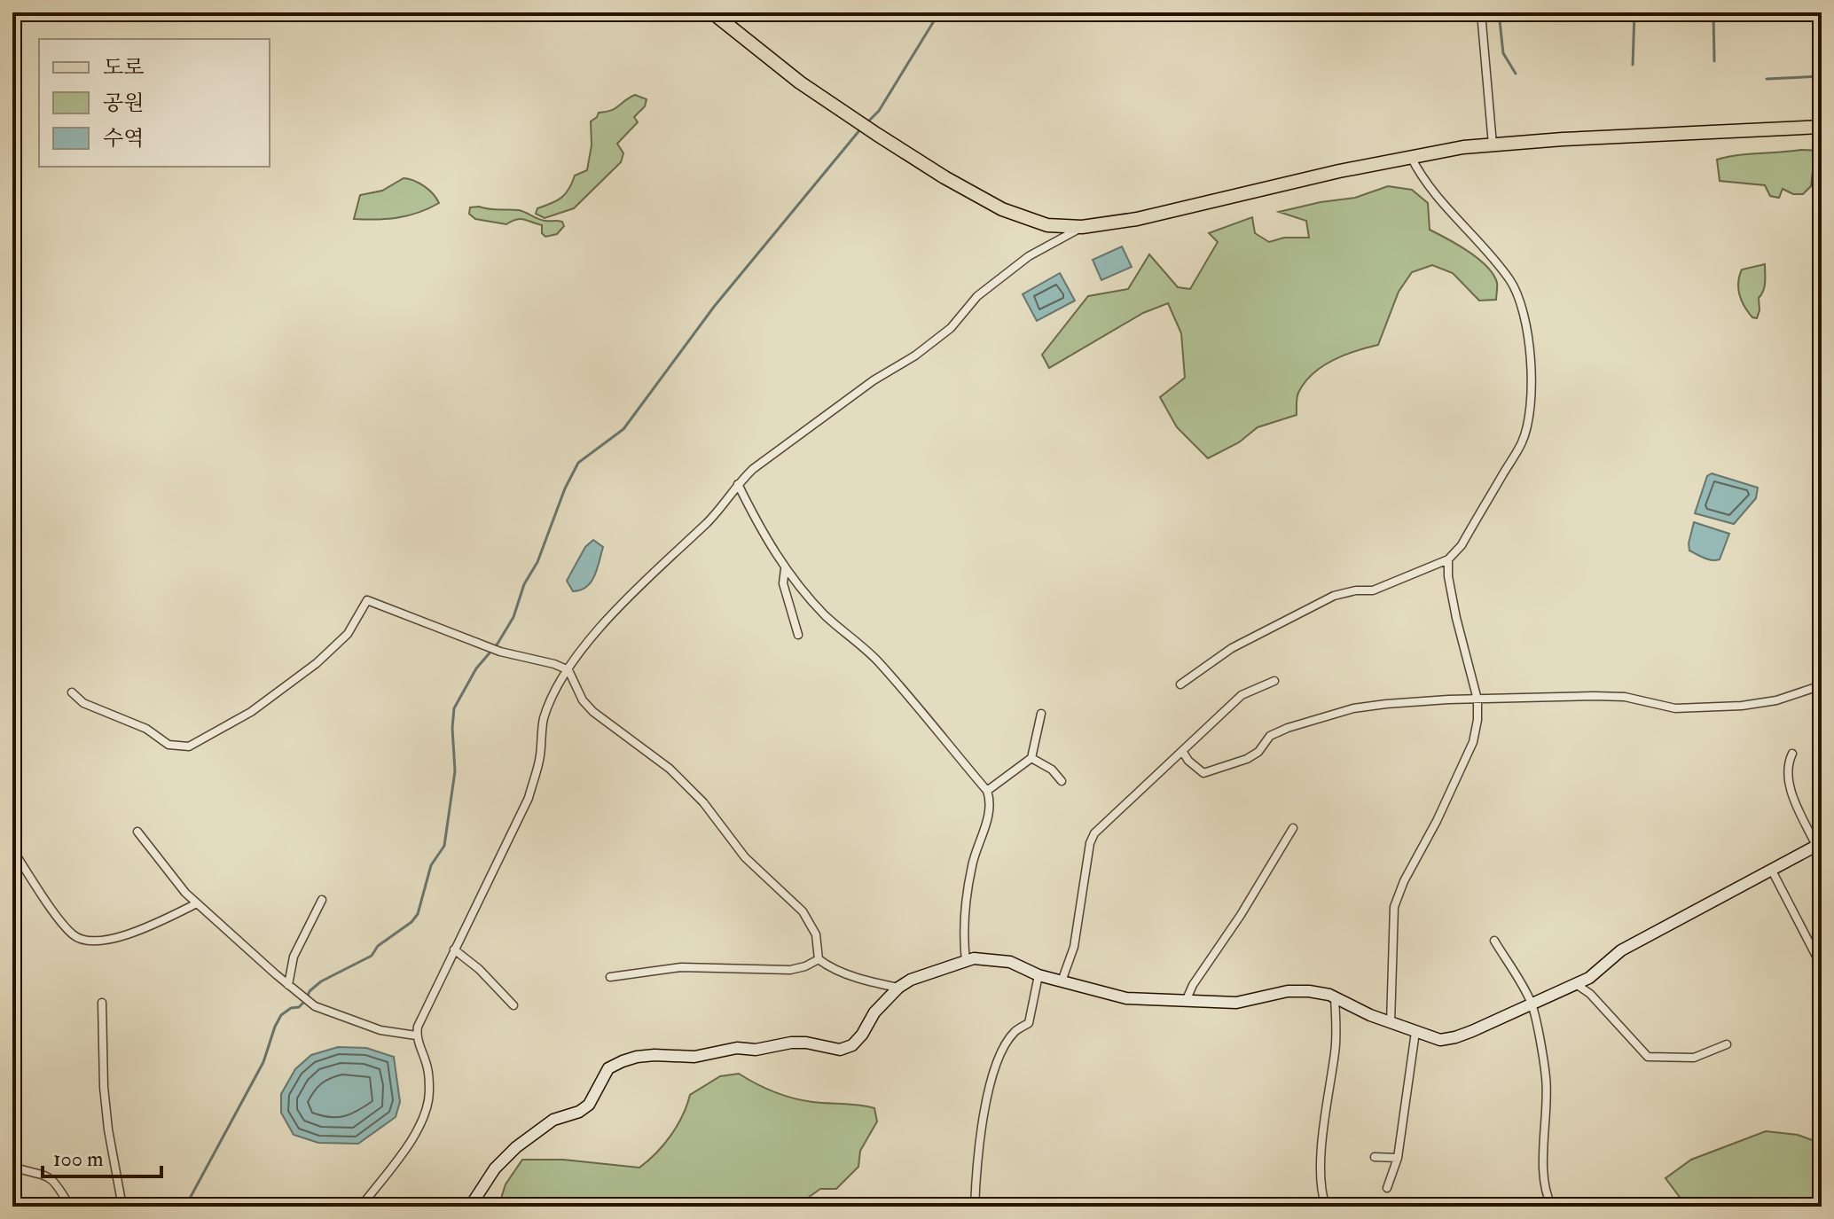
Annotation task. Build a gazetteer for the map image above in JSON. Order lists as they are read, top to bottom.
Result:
{
  "legend": ["도로", "공원", "수역"],
  "scale_bar": "100 m"
}
